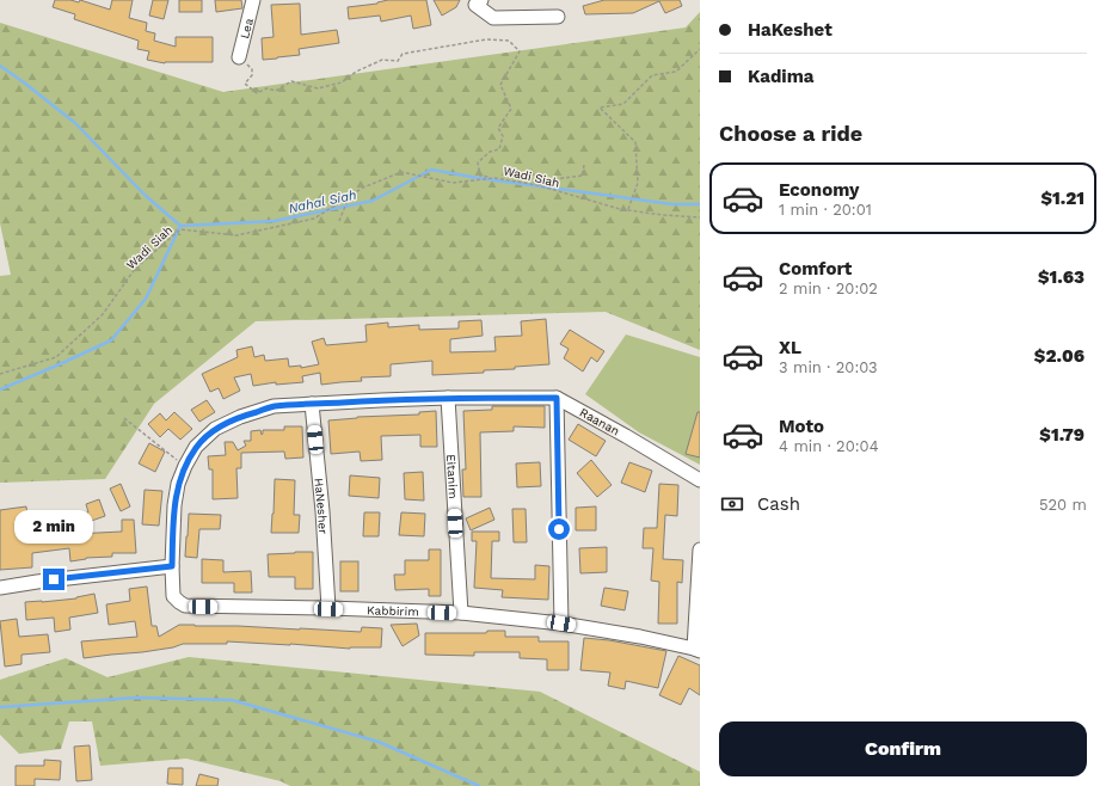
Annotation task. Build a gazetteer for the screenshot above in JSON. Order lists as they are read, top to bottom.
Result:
{
  "streets": {
    "street": [
      "Lea",
      "Raanan",
      "Eitanim",
      "HaNesher",
      "Kabbirim"
    ],
    "path": ["Wadi Siah"]
  },
  "crossings": [
    ["Raanan", "Eitanim"],
    ["Raanan", "HaNesher"],
    ["Raanan", "Kabbirim"],
    ["Eitanim", "Kabbirim"],
    ["HaNesher", "Kabbirim"]
  ],
  "water": ["Nahal Siah"],
  "page": {
    "banner": ["HaKeshet", "Kadima"],
    "heading": "Choose a ride",
    "list": [
      {
        "name": "Economy",
        "note": "1 min · 20:01",
        "value": "$1.21"
      },
      {
        "name": "Comfort",
        "note": "2 min · 20:02",
        "value": "$1.63"
      },
      {
        "name": "XL",
        "note": "3 min · 20:03",
        "value": "$2.06"
      },
      {
        "name": "Moto",
        "note": "4 min · 20:04",
        "value": "$1.79"
      }
    ],
    "pay": ["Cash", "520 m"],
    "bubble": "2 min",
    "buttons": "Confirm"
  }
}
